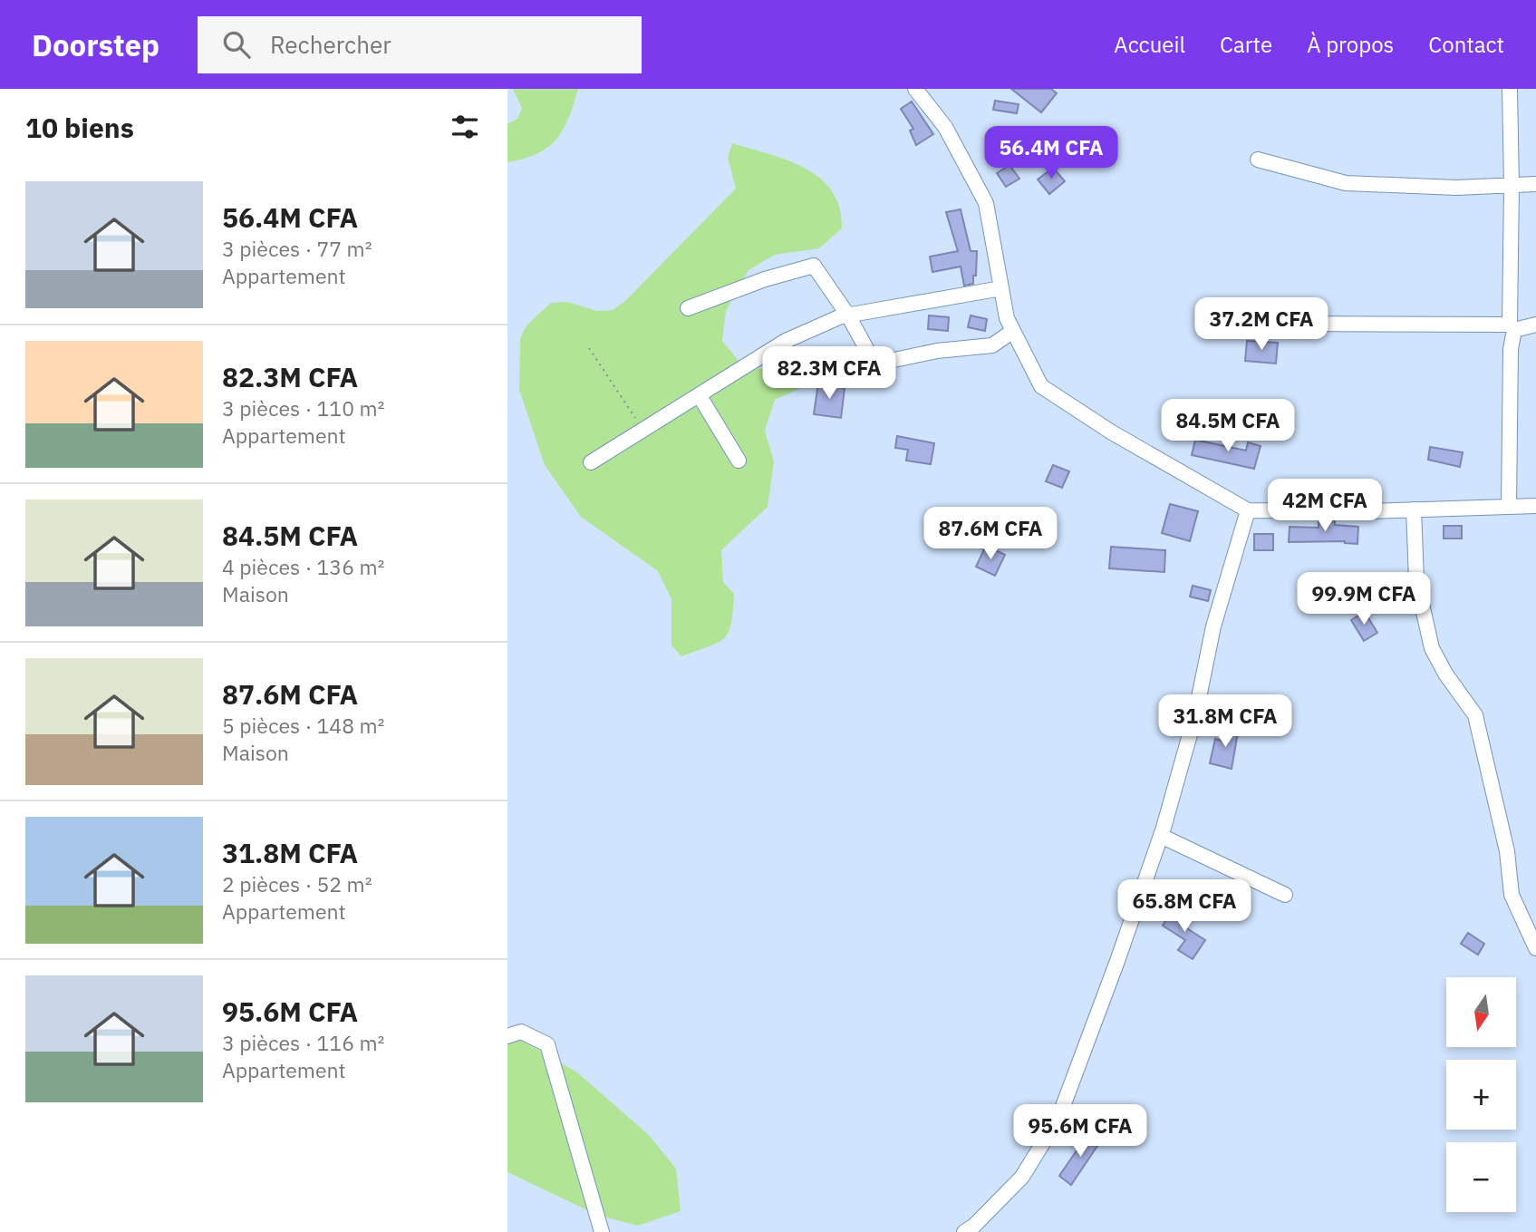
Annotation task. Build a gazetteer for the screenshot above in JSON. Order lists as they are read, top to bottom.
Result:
{
  "north": "bottom",
  "page": {
    "header": "Doorstep",
    "search": "Rechercher",
    "nav": [
      "Accueil",
      "Carte",
      "À propos",
      "Contact"
    ],
    "heading": "10 biens",
    "price": [
      "56.4M CFA",
      "37.2M CFA",
      "82.3M CFA",
      "84.5M CFA",
      "42M CFA",
      "87.6M CFA",
      "99.9M CFA",
      "31.8M CFA",
      "65.8M CFA",
      "95.6M CFA"
    ],
    "list": [
      {
        "name": "56.4M CFA",
        "note": "3 pièces · 77 m² · Appartement"
      },
      {
        "name": "82.3M CFA",
        "note": "3 pièces · 110 m² · Appartement"
      },
      {
        "name": "84.5M CFA",
        "note": "4 pièces · 136 m² · Maison"
      },
      {
        "name": "87.6M CFA",
        "note": "5 pièces · 148 m² · Maison"
      },
      {
        "name": "31.8M CFA",
        "note": "2 pièces · 52 m² · Appartement"
      },
      {
        "name": "95.6M CFA",
        "note": "3 pièces · 116 m² · Appartement"
      }
    ],
    "map_buttons": ["+", "−"]
  }
}
